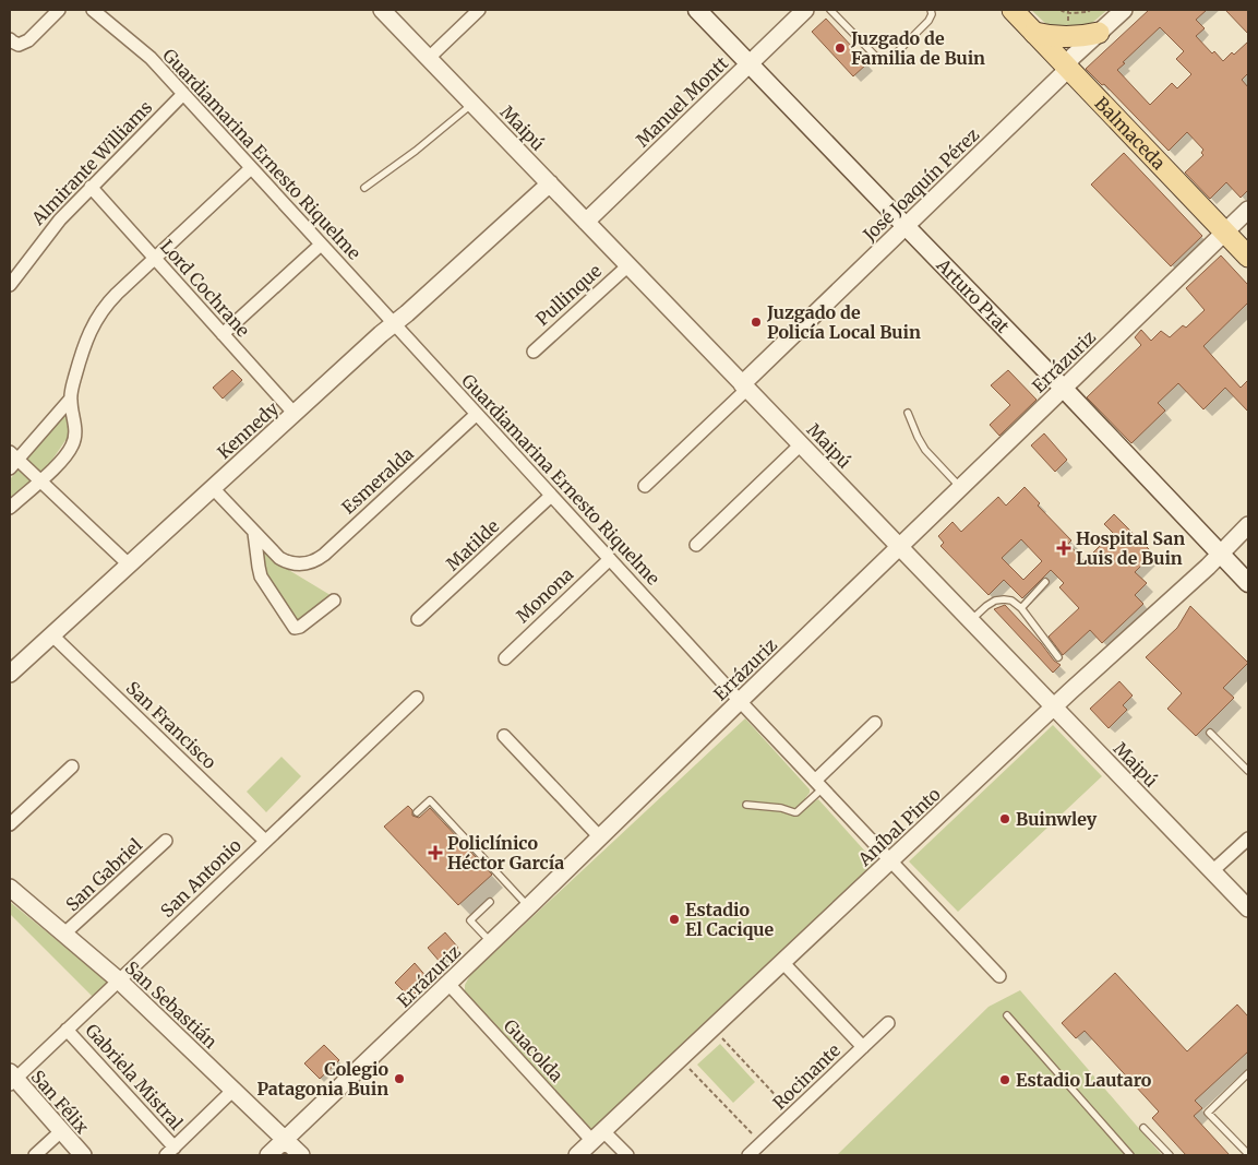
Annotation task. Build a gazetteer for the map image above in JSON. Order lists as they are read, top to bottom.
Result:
{
  "streets": {
    "main road": ["Balmaceda", "Arturo Prat"],
    "street": [
      "Manuel Montt",
      "Maipú",
      "Guardiamarina Ernesto Riquelme",
      "Almirante Williams",
      "José Joaquín Pérez",
      "Lord Cochrane",
      "Pullinque",
      "Errázuriz",
      "Kennedy",
      "Esmeralda",
      "Matilde",
      "Monona",
      "San Francisco",
      "Aníbal Pinto",
      "San Gabriel",
      "San Antonio",
      "San Sebastián",
      "Guacolda",
      "Gabriela Mistral",
      "Rocinante",
      "San Félix"
    ]
  },
  "crossings": [
    ["Manuel Montt", "Maipú"],
    ["Manuel Montt", "Arturo Prat"],
    ["Maipú", "José Joaquín Pérez"],
    ["Maipú", "Pullinque"],
    ["Maipú", "Errázuriz"],
    ["Maipú", "Kennedy"],
    ["Maipú", "Aníbal Pinto"],
    ["Balmaceda", "José Joaquín Pérez"],
    ["Balmaceda", "Errázuriz"],
    ["Guardiamarina Ernesto Riquelme", "Almirante Williams"],
    ["Guardiamarina Ernesto Riquelme", "Errázuriz"],
    ["Guardiamarina Ernesto Riquelme", "Kennedy"],
    ["Guardiamarina Ernesto Riquelme", "Esmeralda"],
    ["Guardiamarina Ernesto Riquelme", "Matilde"],
    ["Guardiamarina Ernesto Riquelme", "Monona"],
    ["Guardiamarina Ernesto Riquelme", "Aníbal Pinto"],
    ["Almirante Williams", "Lord Cochrane"],
    ["José Joaquín Pérez", "Arturo Prat"],
    ["Lord Cochrane", "Kennedy"],
    ["Arturo Prat", "Errázuriz"],
    ["Arturo Prat", "Aníbal Pinto"],
    ["Errázuriz", "San Sebastián"],
    ["Errázuriz", "Guacolda"],
    ["Kennedy", "San Francisco"],
    ["San Francisco", "San Antonio"],
    ["Aníbal Pinto", "Guacolda"],
    ["San Gabriel", "San Sebastián"],
    ["San Antonio", "San Sebastián"],
    ["San Antonio", "Gabriela Mistral"],
    ["San Antonio", "San Félix"]
  ],
  "places": {
    "other": [
      "Juzgado de Familia de Buin",
      "Juzgado de Policía Local Buin",
      "Buinwley",
      "Estadio El Cacique",
      "Colegio Patagonia Buin",
      "Estadio Lautaro"
    ],
    "health": ["Hospital San Luis de Buin", "Policlínico Héctor García"]
  }
}
